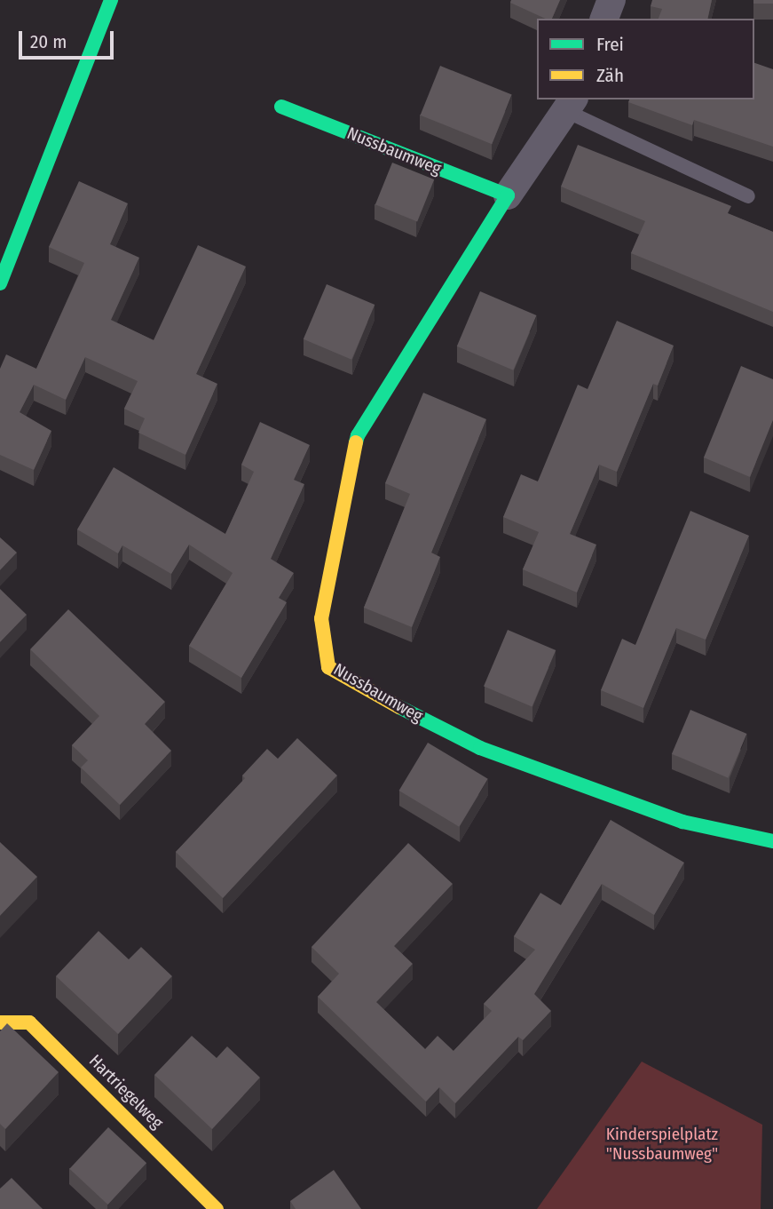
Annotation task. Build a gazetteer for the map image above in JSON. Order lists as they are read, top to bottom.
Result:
{
  "streets": {
    "street": ["Nussbaumweg", "Hartriegelweg"]
  },
  "parks": ["Kinderspielplatz \"Nussbaumweg\""],
  "legend": ["Frei", "Zäh"],
  "scale_bar": "20 m"
}
